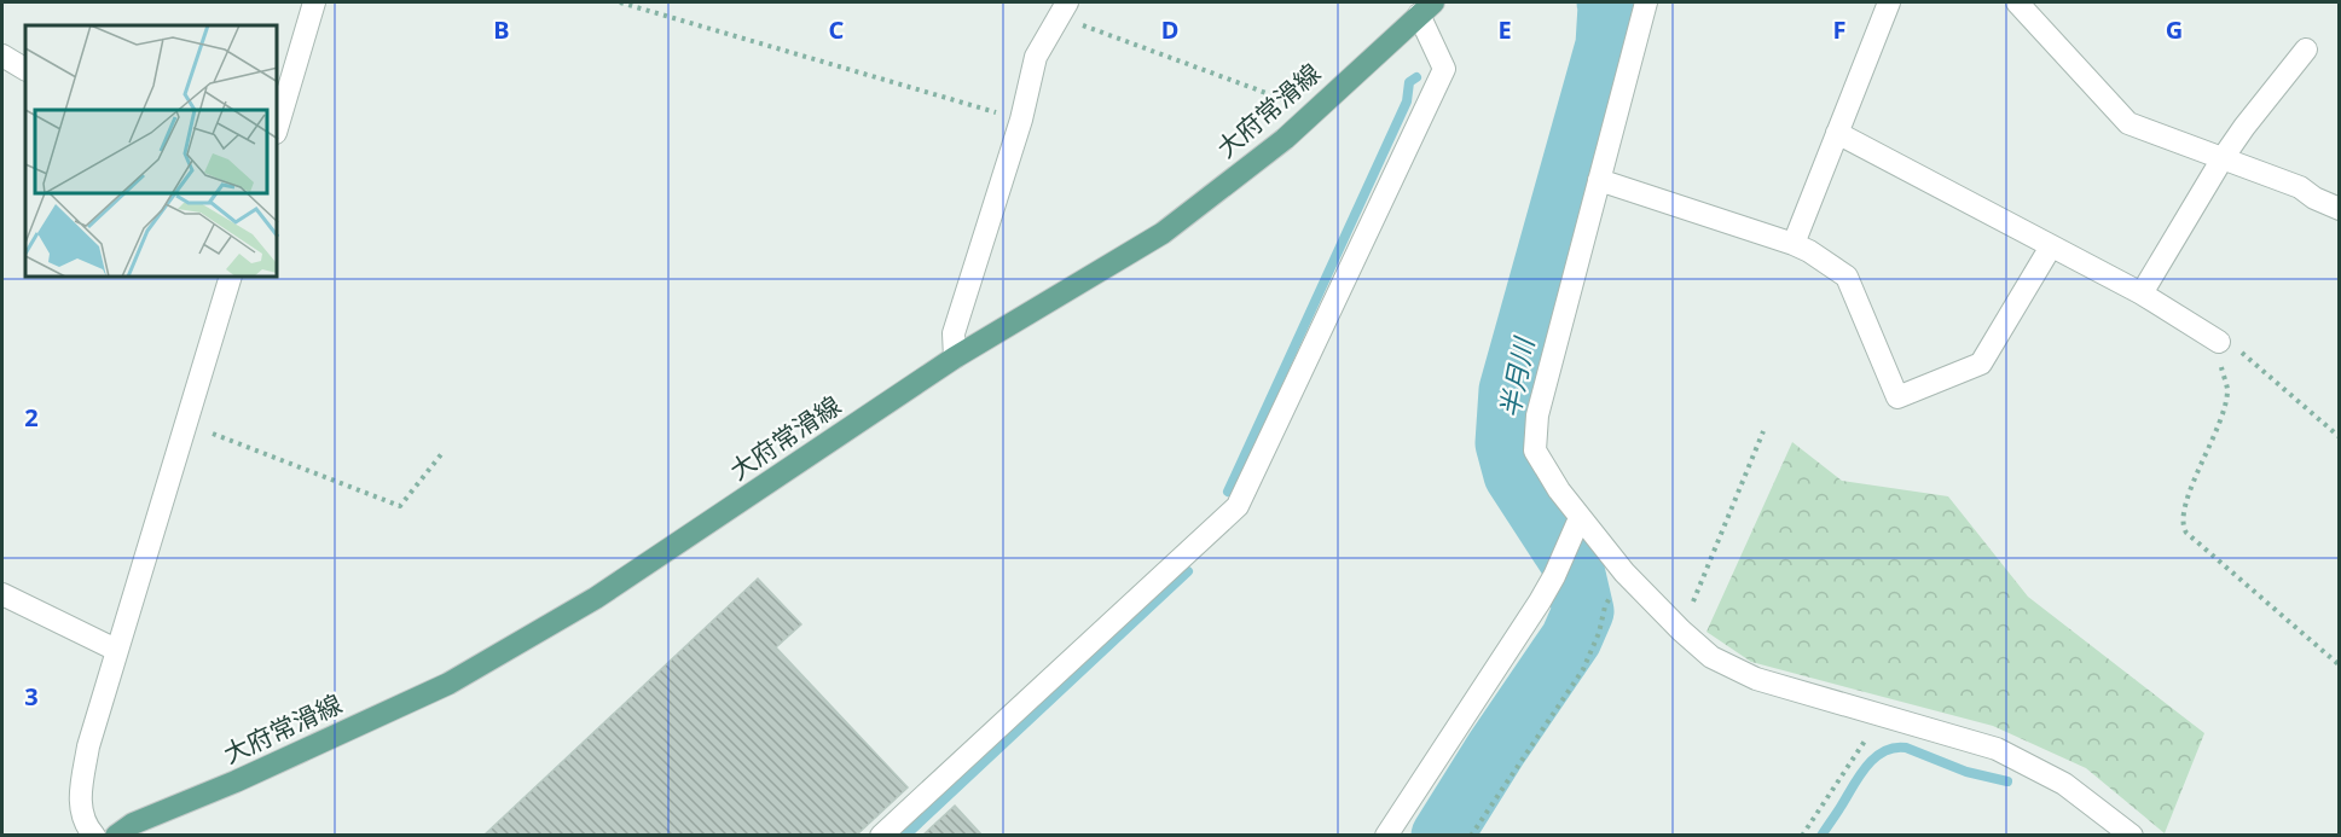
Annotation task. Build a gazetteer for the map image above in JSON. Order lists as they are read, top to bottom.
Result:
{
  "streets": {
    "main road": ["大府常滑線"]
  },
  "water": ["半月川"],
  "grid": {
    "columns": [
      "B",
      "C",
      "D",
      "E",
      "F",
      "G"
    ],
    "rows": ["2", "3"]
  }
}
